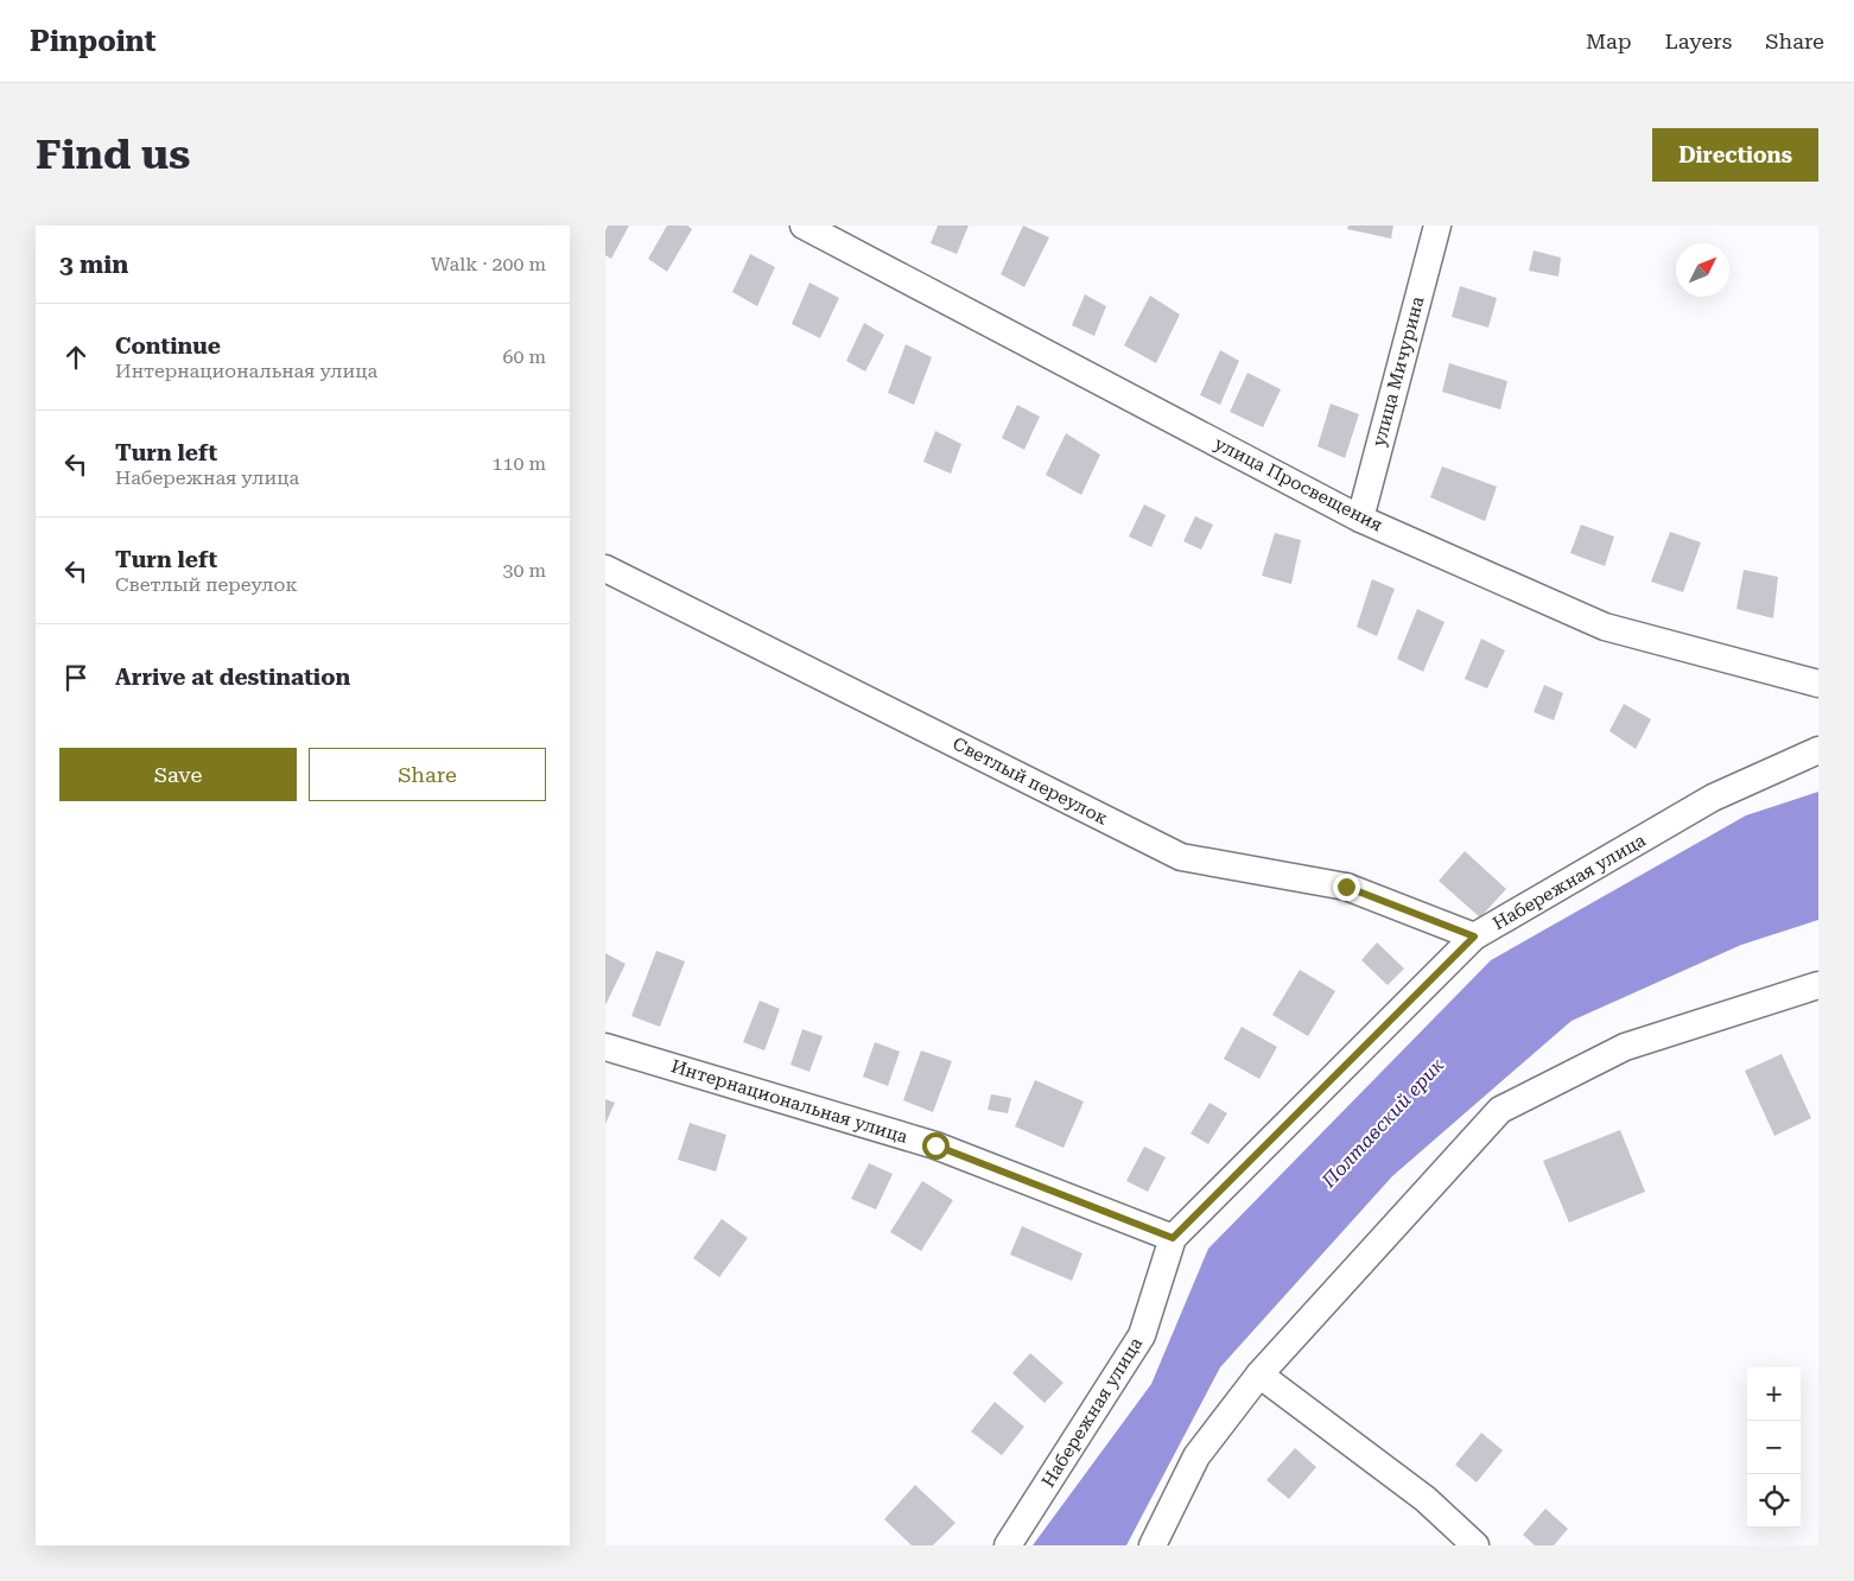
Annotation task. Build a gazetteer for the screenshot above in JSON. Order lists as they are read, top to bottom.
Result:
{
  "streets": {
    "street": [
      "улица Мичурина",
      "улица Просвещения",
      "Светлый переулок",
      "Набережная улица",
      "Интернациональная улица"
    ]
  },
  "crossings": [
    ["улица Мичурина", "улица Просвещения"],
    ["Светлый переулок", "Набережная улица"],
    ["Набережная улица", "Интернациональная улица"]
  ],
  "water": ["Полтавский ерик"],
  "north": "top right",
  "page": {
    "header": "Pinpoint",
    "nav": ["Map", "Layers", "Share"],
    "buttons": [
      "Directions",
      ["Save", "Share"]
    ],
    "title": "Find us",
    "heading": ["3 min", "Walk · 200 m"],
    "list": [
      ["Continue", "Интернациональная улица", "60 m"],
      ["Turn left", "Набережная улица", "110 m"],
      ["Turn left", "Светлый переулок", "30 m"],
      "Arrive at destination"
    ],
    "map_buttons": ["+", "−"]
  }
}
